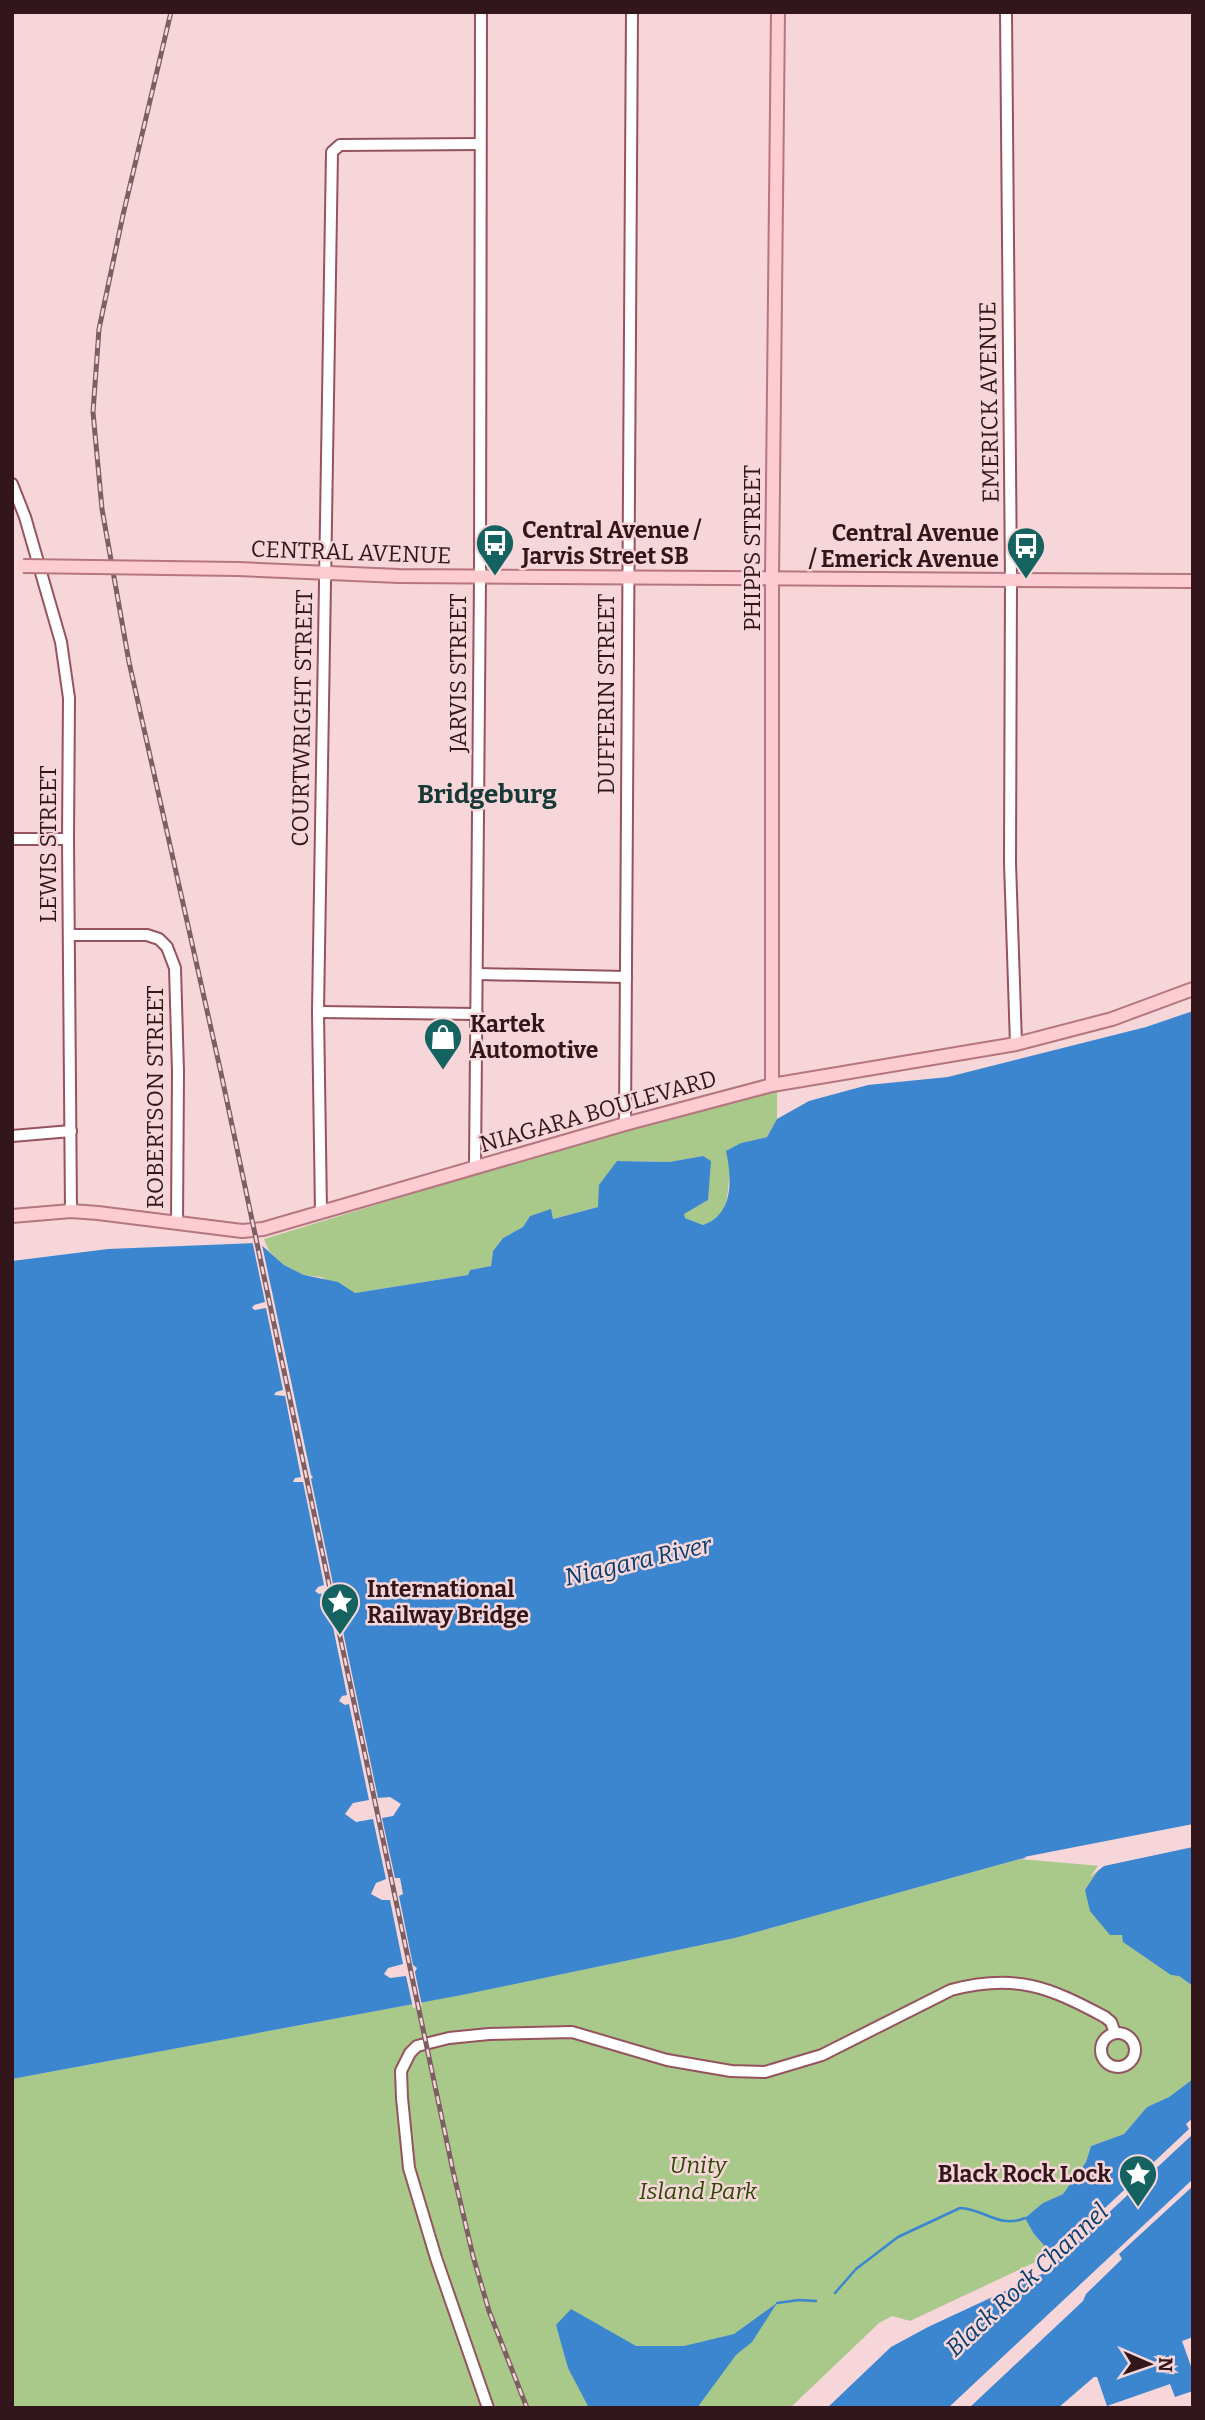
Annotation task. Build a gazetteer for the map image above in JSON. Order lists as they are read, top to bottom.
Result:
{
  "streets": {
    "main road": ["PHIPPS STREET", "CENTRAL AVENUE", "NIAGARA BOULEVARD"],
    "street": [
      "EMERICK AVENUE",
      "JARVIS STREET",
      "DUFFERIN STREET",
      "COURTWRIGHT STREET",
      "LEWIS STREET",
      "ROBERTSON STREET"
    ]
  },
  "crossings": [
    ["EMERICK AVENUE", "CENTRAL AVENUE"],
    ["EMERICK AVENUE", "NIAGARA BOULEVARD"],
    ["PHIPPS STREET", "CENTRAL AVENUE"],
    ["PHIPPS STREET", "NIAGARA BOULEVARD"],
    ["CENTRAL AVENUE", "JARVIS STREET"],
    ["CENTRAL AVENUE", "DUFFERIN STREET"],
    ["CENTRAL AVENUE", "COURTWRIGHT STREET"],
    ["JARVIS STREET", "COURTWRIGHT STREET"],
    ["JARVIS STREET", "NIAGARA BOULEVARD"],
    ["DUFFERIN STREET", "NIAGARA BOULEVARD"],
    ["COURTWRIGHT STREET", "NIAGARA BOULEVARD"],
    ["LEWIS STREET", "ROBERTSON STREET"],
    ["LEWIS STREET", "NIAGARA BOULEVARD"],
    ["ROBERTSON STREET", "NIAGARA BOULEVARD"]
  ],
  "districts": ["Bridgeburg"],
  "water": ["Niagara River", "Black Rock Channel"],
  "parks": ["Unity Island Park"],
  "places": {
    "bus stop": ["Central Avenue / Jarvis Street SB", "Central Avenue / Emerick Avenue"],
    "shop": ["Kartek Automotive"],
    "place": ["International Railway Bridge", "Black Rock Lock"]
  },
  "north": "right"
}
